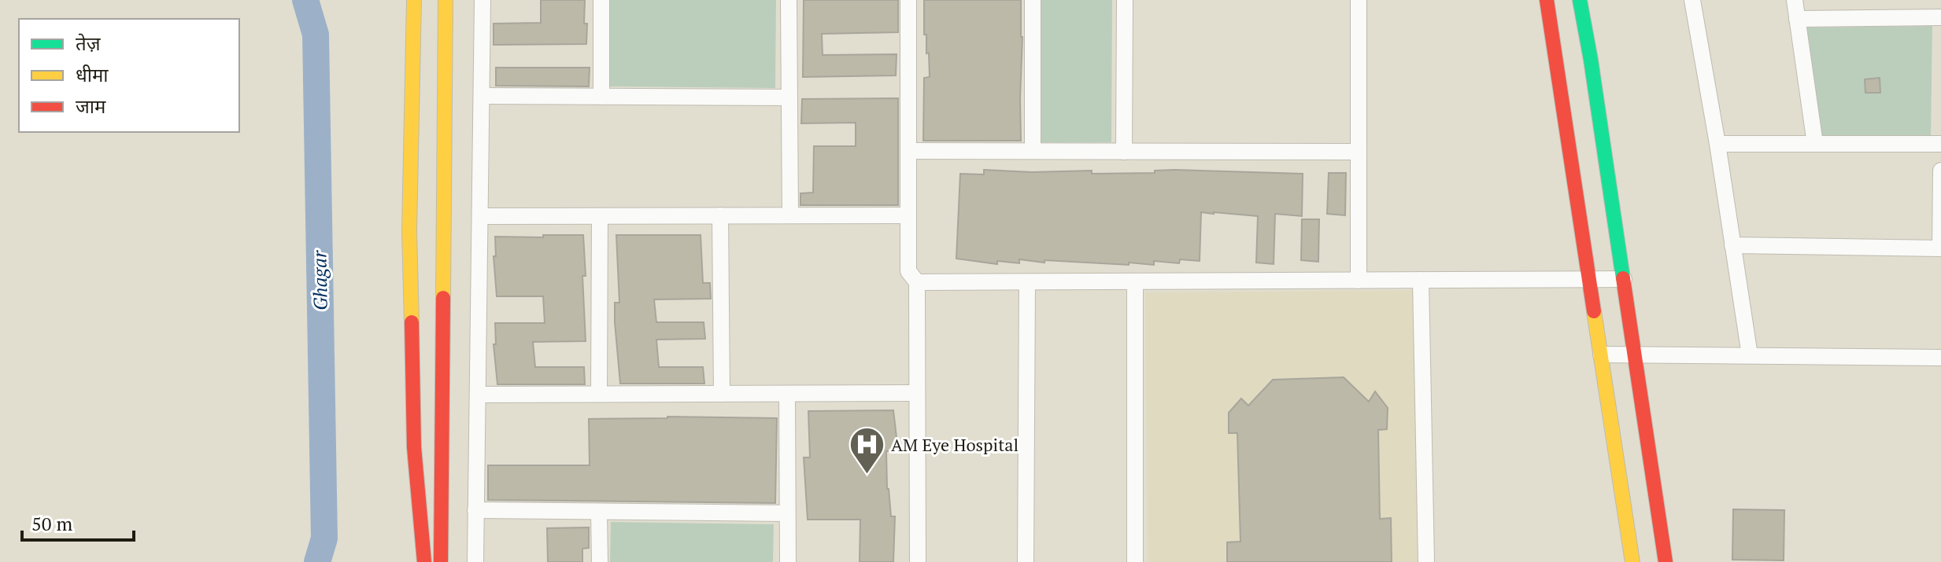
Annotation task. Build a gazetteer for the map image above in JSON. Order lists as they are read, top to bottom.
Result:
{
  "water": ["Ghagar"],
  "places": {
    "hospital": ["AM Eye Hospital"]
  },
  "legend": ["तेज़", "धीमा", "जाम"],
  "scale_bar": "50 m"
}
